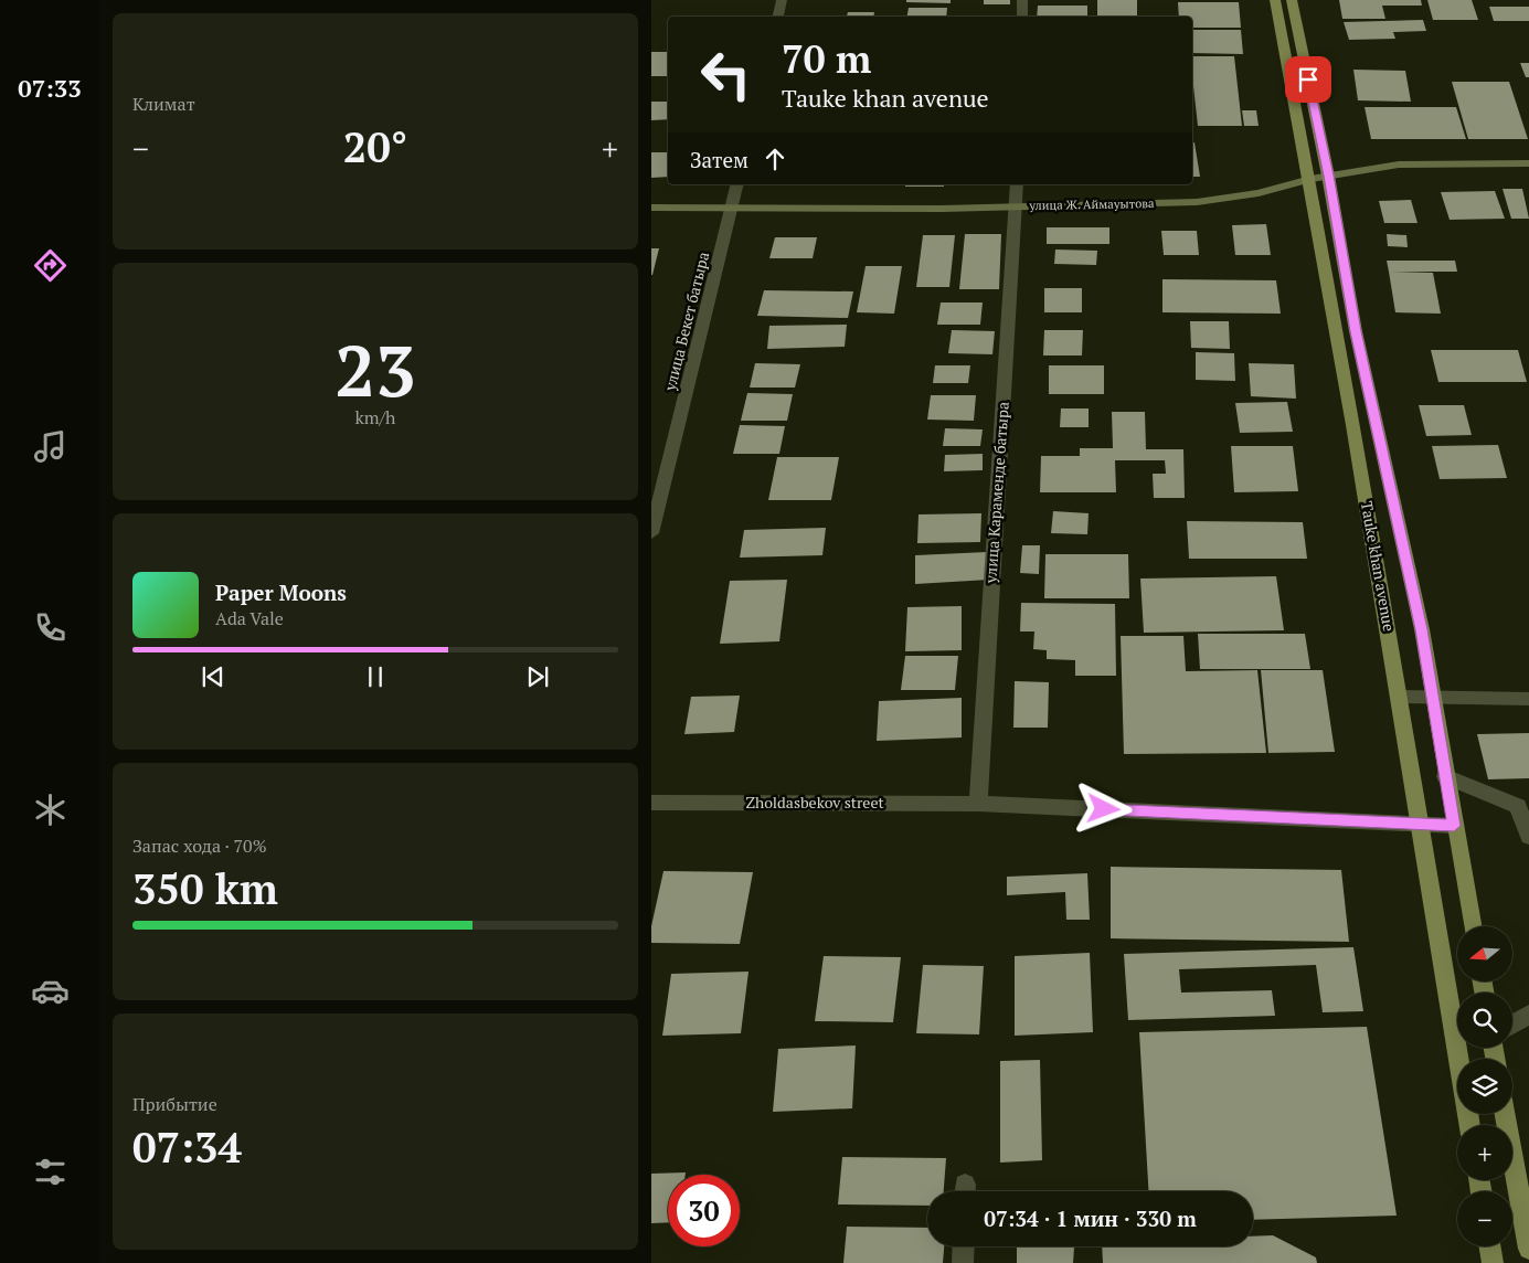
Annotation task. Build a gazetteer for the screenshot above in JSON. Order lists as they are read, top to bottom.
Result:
{
  "streets": {
    "main road": ["Tauke khan avenue"],
    "street": [
      "улица Ж. Аймауытова",
      "улица Бекет батыра",
      "улица Караменде батыра",
      "Zholdasbekov street"
    ]
  },
  "crossings": [
    ["улица Ж. Аймауытова", "улица Бекет батыра"],
    ["улица Ж. Аймауытова", "улица Караменде батыра"],
    ["улица Ж. Аймауытова", "Tauke khan avenue"],
    ["улица Караменде батыра", "Zholdasbekov street"],
    ["Tauke khan avenue", "Zholdasbekov street"]
  ],
  "north": "left",
  "page": {
    "tabs": "07:33",
    "tile": [
      "Климат",
      ["23", "km/h"],
      ["Запас хода · 70%", "350 km"],
      ["Прибытие", "07:34"]
    ],
    "turn": ["70 m", "Tauke khan avenue"],
    "heat": ["−", "20°", "+"],
    "then": "Затем",
    "song": ["Paper Moons", "Ada Vale"],
    "map_buttons": ["+", "−"],
    "limit": "30",
    "trip": "07:34 · 1 мин · 330 m"
  }
}
